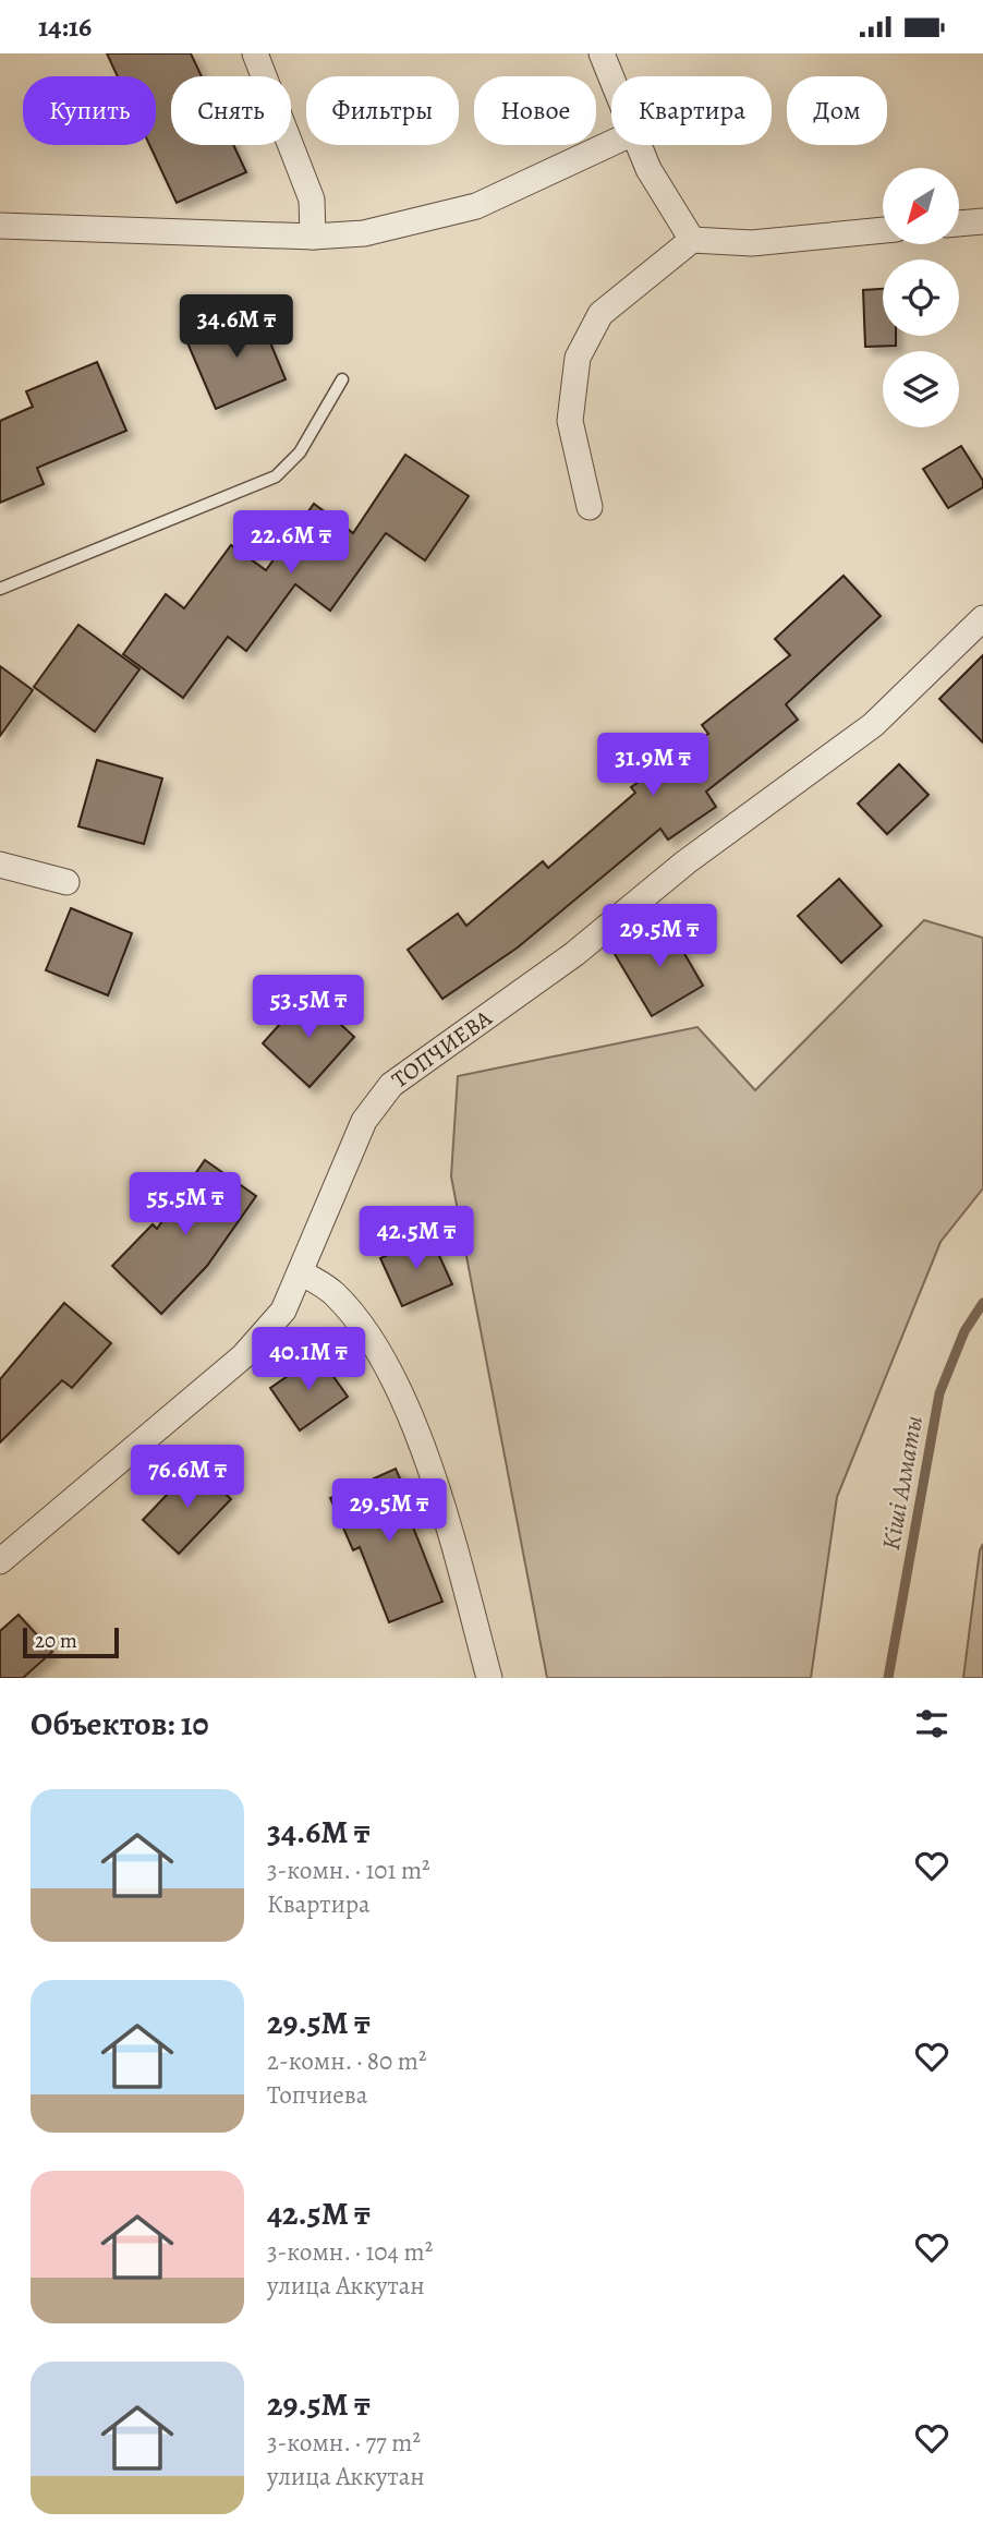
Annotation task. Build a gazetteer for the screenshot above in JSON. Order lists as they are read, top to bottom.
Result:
{
  "streets": {
    "street": ["ТОПЧИЕВА"]
  },
  "water": ["Кіші Алматы"],
  "scale_bar": "20 m",
  "north": "bottom left",
  "page": {
    "status": "14:16",
    "chip": [
      "Купить",
      "Снять",
      "Фильтры",
      "Новое",
      "Квартира",
      "Дом"
    ],
    "price": [
      "34.6M ₸",
      "22.6M ₸",
      "31.9M ₸",
      "29.5M ₸",
      "53.5M ₸",
      "55.5M ₸",
      "42.5M ₸",
      "40.1M ₸",
      "76.6M ₸",
      "29.5M ₸"
    ],
    "scale": "20 m",
    "heading": "Объектов: 10",
    "list": [
      {
        "name": "34.6M ₸",
        "note": "3-комн. · 101 m² · Квартира"
      },
      {
        "name": "29.5M ₸",
        "note": "2-комн. · 80 m² · Топчиева"
      },
      {
        "name": "42.5M ₸",
        "note": "3-комн. · 104 m² · улица Аккутан"
      },
      {
        "name": "29.5M ₸",
        "note": "3-комн. · 77 m² · улица Аккутан"
      }
    ]
  }
}
